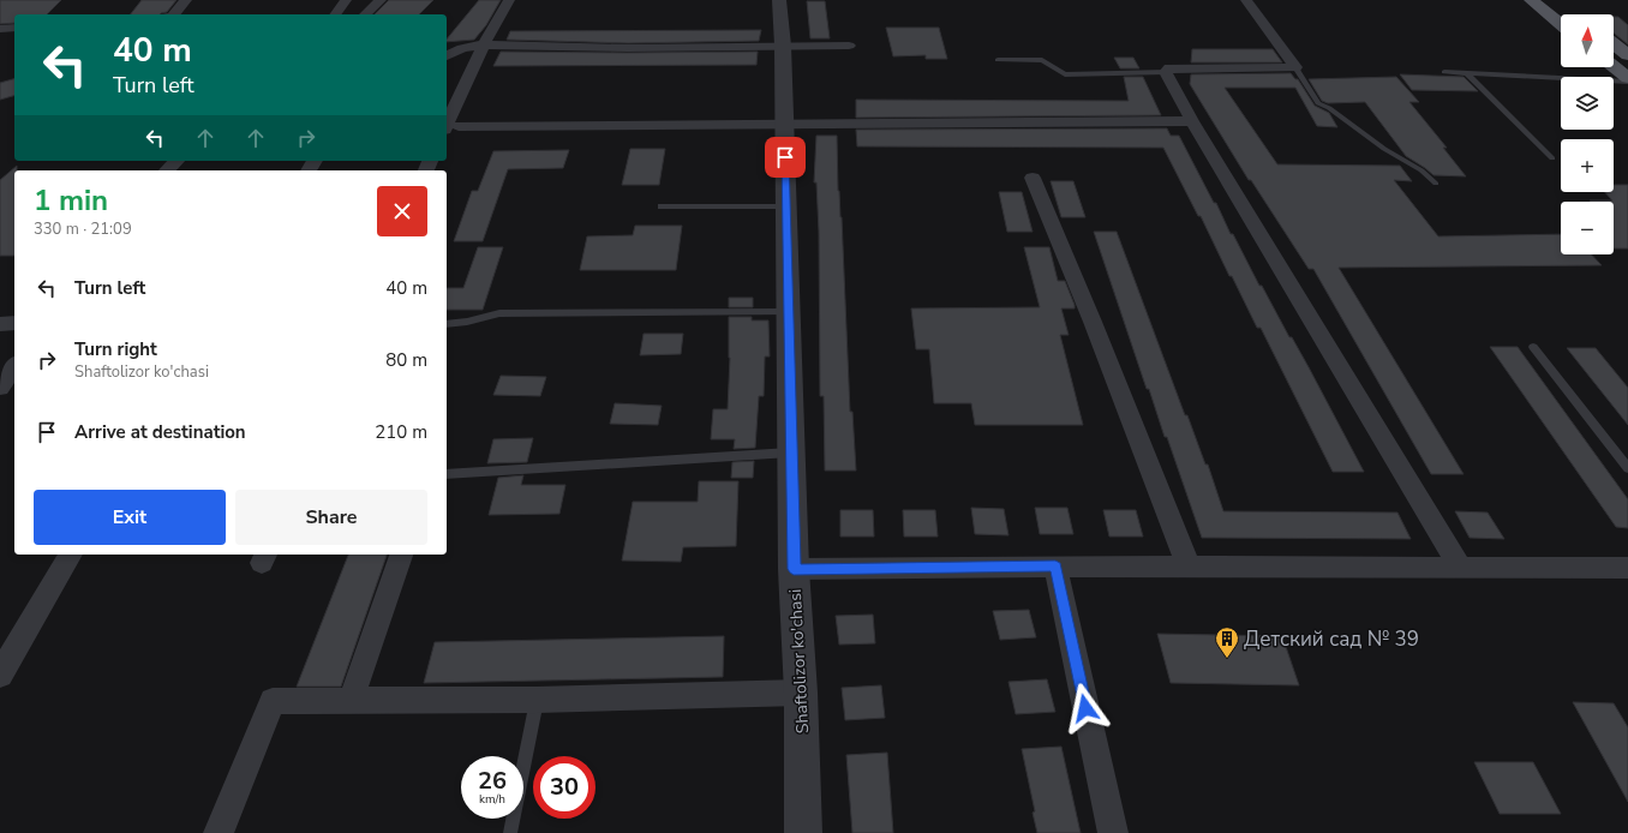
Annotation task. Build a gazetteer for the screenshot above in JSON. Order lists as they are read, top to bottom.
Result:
{
  "streets": {
    "street": ["Shaftolizor ko'chasi"]
  },
  "places": {
    "building": ["Детский сад № 39"]
  },
  "north": "top",
  "page": {
    "map_buttons": ["+", "−"],
    "turn": ["40 m", "Turn left"],
    "heading": ["1 min", "330 m · 21:09"],
    "list": [
      {
        "name": "Turn left",
        "value": "40 m"
      },
      {
        "name": "Turn right",
        "note": "Shaftolizor ko'chasi",
        "value": "80 m"
      },
      {
        "name": "Arrive at destination",
        "value": "210 m"
      }
    ],
    "buttons": ["Exit", "Share"],
    "speed": "26 km/h",
    "limit": "30"
  }
}
